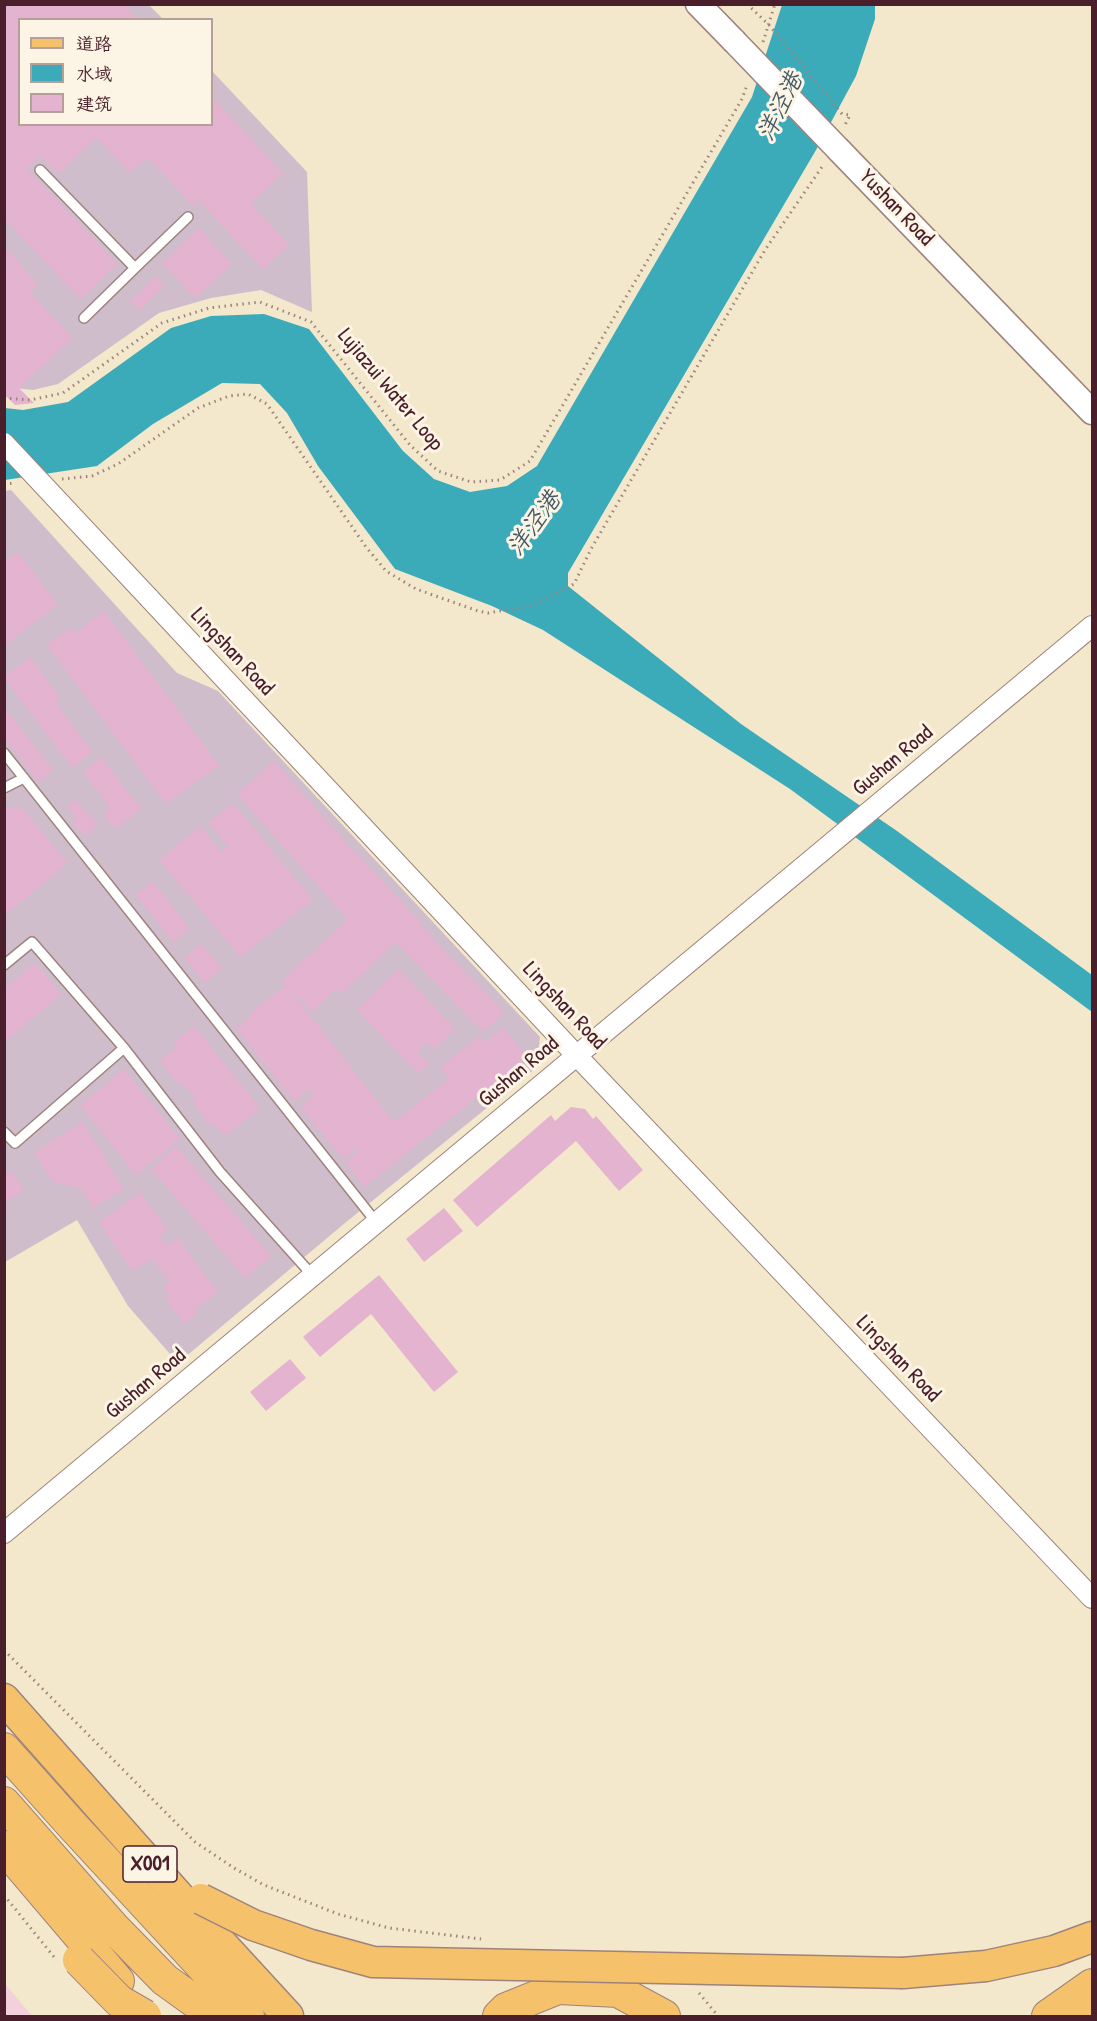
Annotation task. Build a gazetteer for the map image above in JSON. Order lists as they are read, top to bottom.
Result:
{
  "streets": {
    "highway": ["X001"],
    "street": ["Yushan Road", "Lingshan Road", "Gushan Road"],
    "path": ["Lujiazui Water Loop"]
  },
  "crossings": [
    ["Lingshan Road", "Gushan Road"]
  ],
  "water": ["洋泾港"],
  "legend": ["道路", "水域", "建筑"]
}
